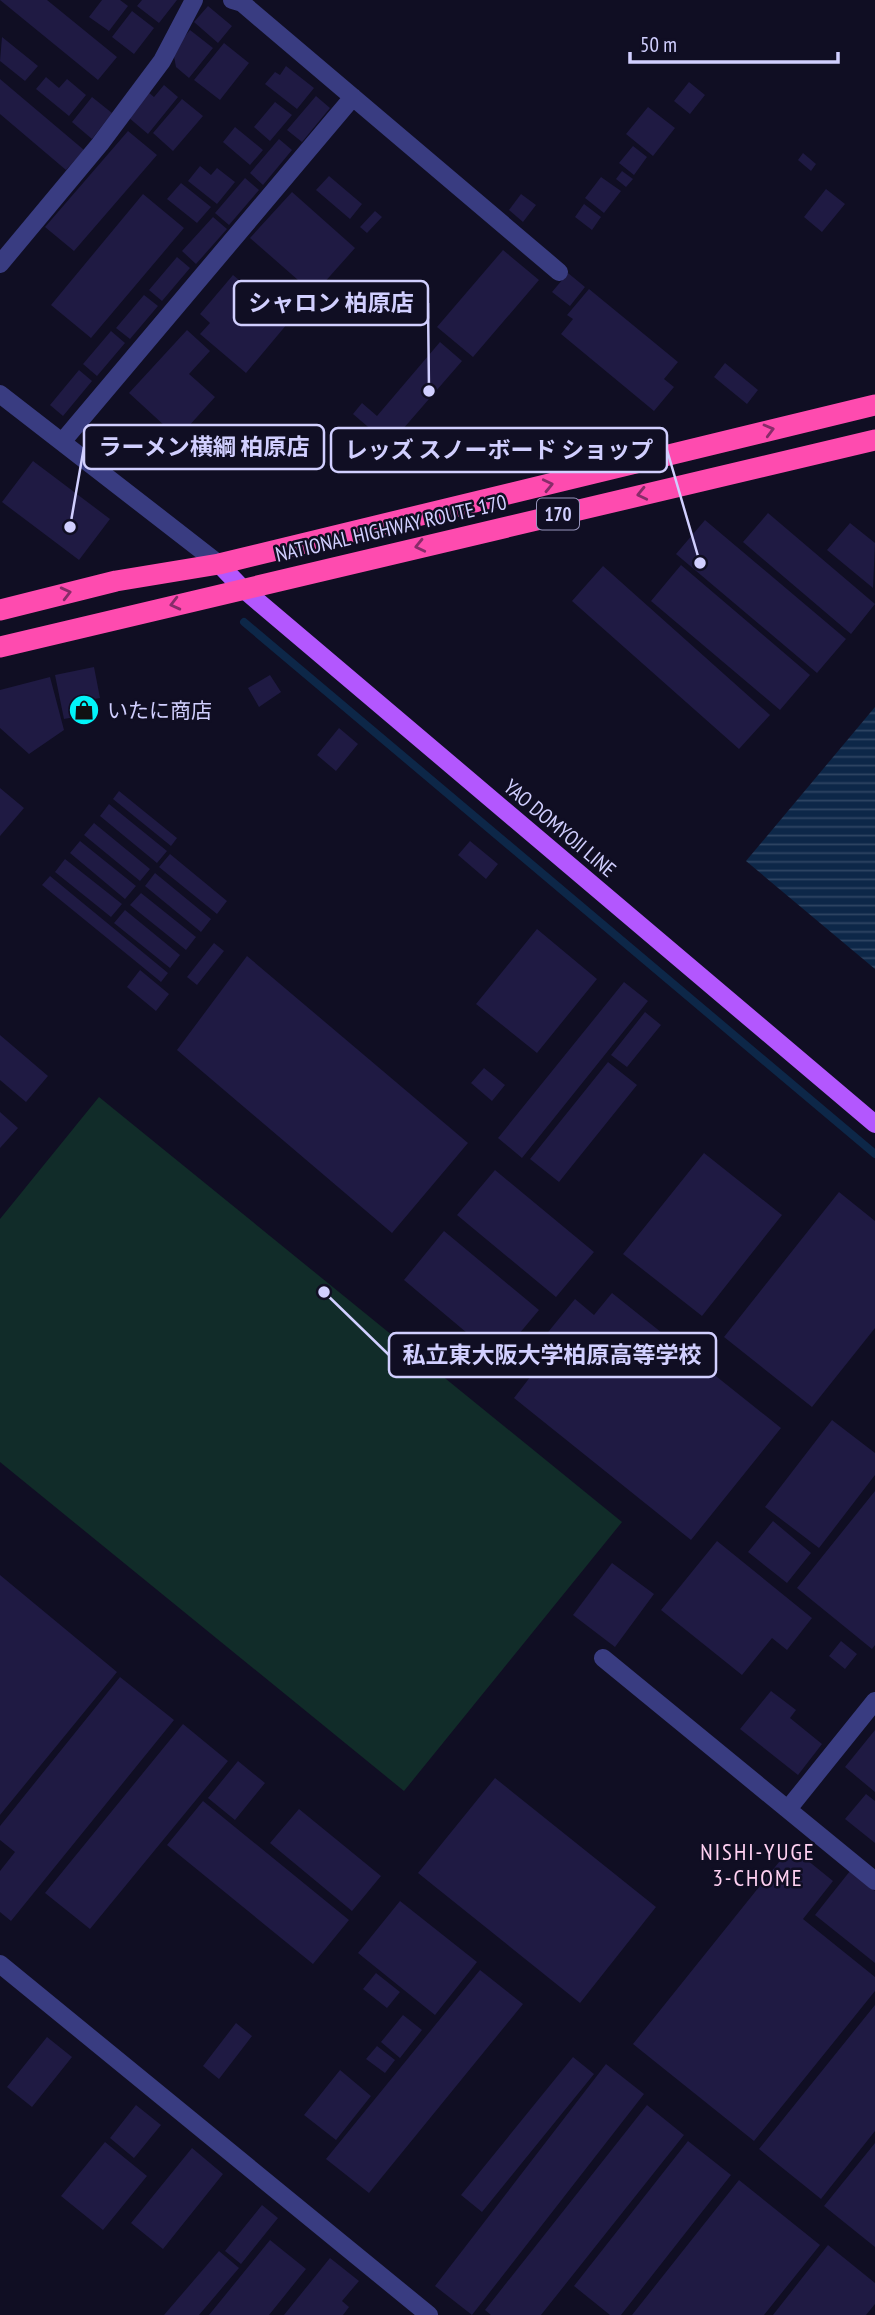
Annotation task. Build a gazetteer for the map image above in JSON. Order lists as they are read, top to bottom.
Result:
{
  "streets": {
    "highway": ["170", "NATIONAL HIGHWAY ROUTE 170"],
    "main road": ["YAO DOMYOJI LINE"]
  },
  "crossings": [
    ["NATIONAL HIGHWAY ROUTE 170", "YAO DOMYOJI LINE"]
  ],
  "districts": ["NISHI-YUGE 3-CHOME"],
  "places": {
    "other": [
      "シャロン 柏原店",
      "ラーメン横綱 柏原店",
      "レッズ スノーボード ショップ",
      "私立東大阪大学柏原高等学校"
    ],
    "shop": ["いたに商店"]
  },
  "scale_bar": "50 m"
}
